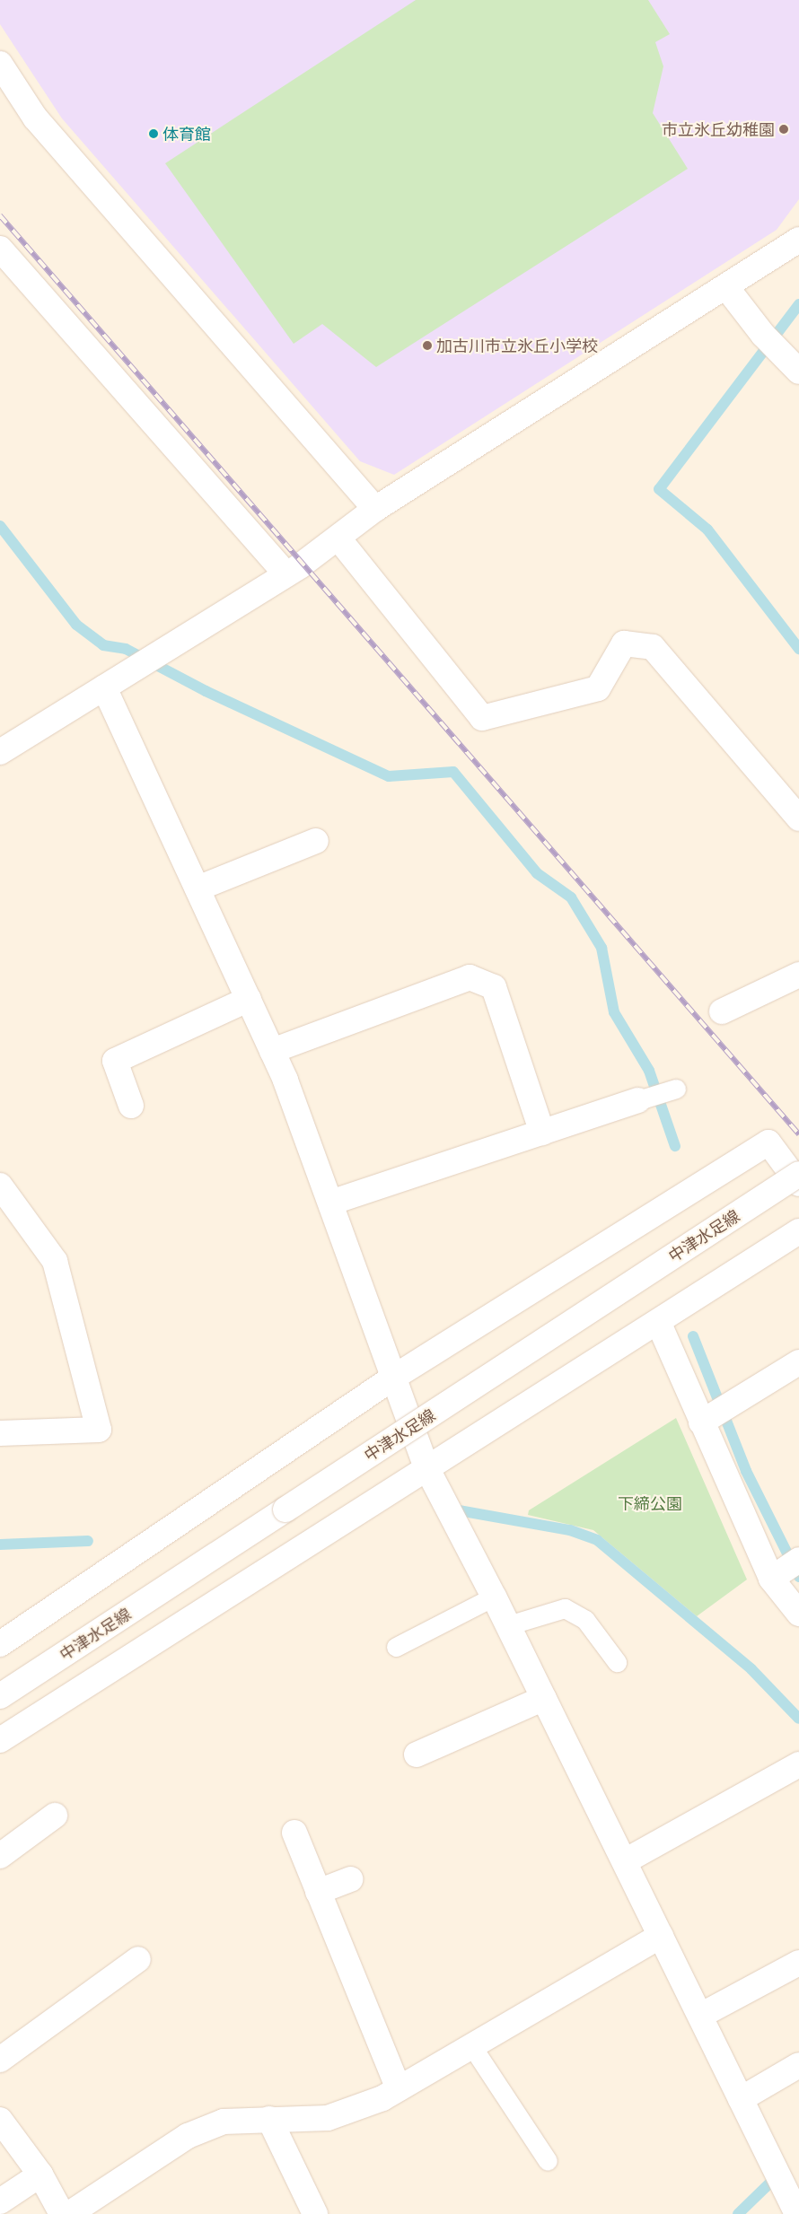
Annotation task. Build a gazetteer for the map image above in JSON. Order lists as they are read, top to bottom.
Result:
{
  "streets": {
    "street": ["中津水足線"]
  },
  "parks": ["下締公園"],
  "places": ["市立氷丘幼稚園", "体育館", "加古川市立氷丘小学校"]
}
